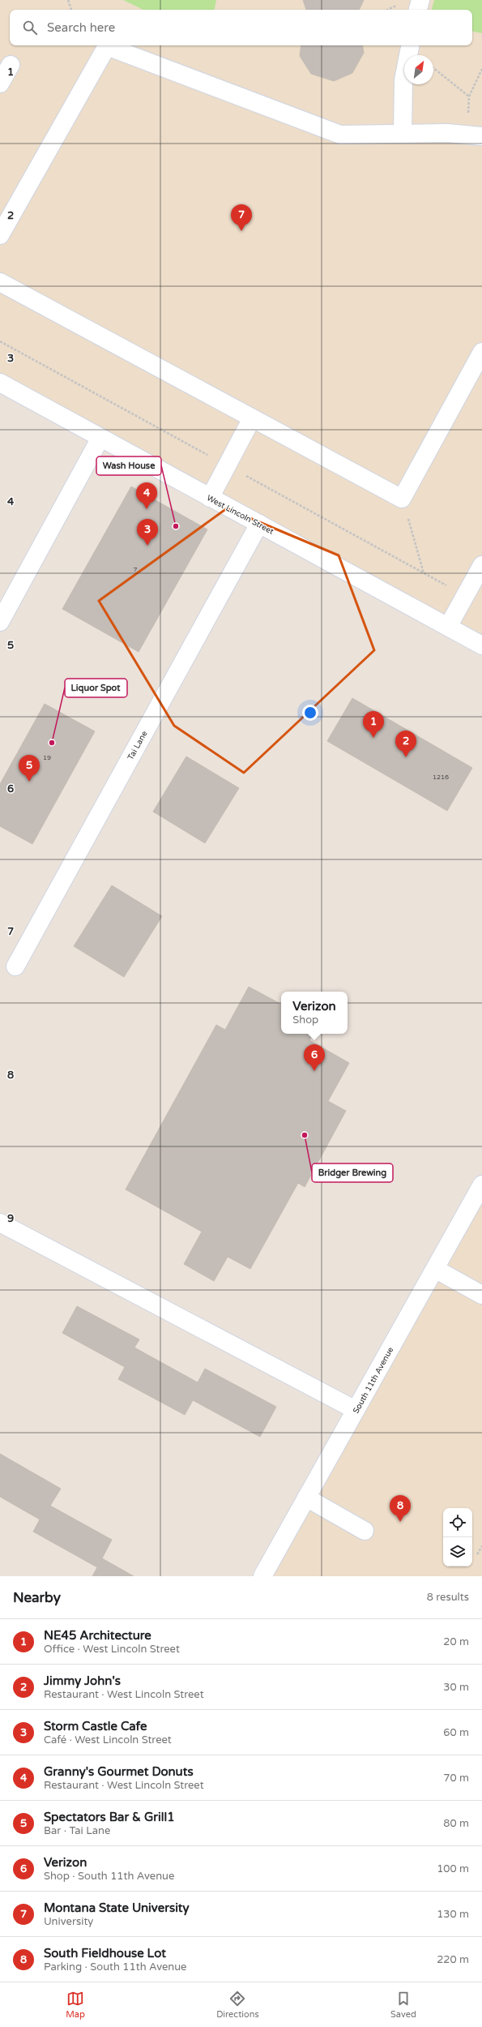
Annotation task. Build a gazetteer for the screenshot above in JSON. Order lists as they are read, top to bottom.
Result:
{
  "streets": {
    "street": ["West Lincoln Street", "Tai Lane", "South 11th Avenue"]
  },
  "crossings": [
    ["West Lincoln Street", "Tai Lane"]
  ],
  "places": ["Wash House", "Liquor Spot", "Bridger Brewing"],
  "house_numbers": ["7", "19", "1216"],
  "north": "top right",
  "page": {
    "search": "Search here",
    "pins": [
      "7",
      "4",
      "3",
      "1",
      "2",
      "5",
      "6",
      "8"
    ],
    "popup": ["Verizon", "Shop"],
    "heading": ["Nearby", "8 results"],
    "list": [
      {
        "mark": "1",
        "name": "NE45 Architecture",
        "note": "Office · West Lincoln Street",
        "value": "20 m"
      },
      {
        "mark": "2",
        "name": "Jimmy John's",
        "note": "Restaurant · West Lincoln Street",
        "value": "30 m"
      },
      {
        "mark": "3",
        "name": "Storm Castle Cafe",
        "note": "Café · West Lincoln Street",
        "value": "60 m"
      },
      {
        "mark": "4",
        "name": "Granny's Gourmet Donuts",
        "note": "Restaurant · West Lincoln Street",
        "value": "70 m"
      },
      {
        "mark": "5",
        "name": "Spectators Bar & Grill1",
        "note": "Bar · Tai Lane",
        "value": "80 m"
      },
      {
        "mark": "6",
        "name": "Verizon",
        "note": "Shop · South 11th Avenue",
        "value": "100 m"
      },
      {
        "mark": "7",
        "name": "Montana State University",
        "note": "University",
        "value": "130 m"
      },
      {
        "mark": "8",
        "name": "South Fieldhouse Lot",
        "note": "Parking · South 11th Avenue",
        "value": "220 m"
      }
    ],
    "nav": ["Map", "Directions", "Saved"]
  },
  "grid": {
    "rows": [
      "1",
      "2",
      "3",
      "4",
      "5",
      "6",
      "7",
      "8",
      "9"
    ]
  }
}
